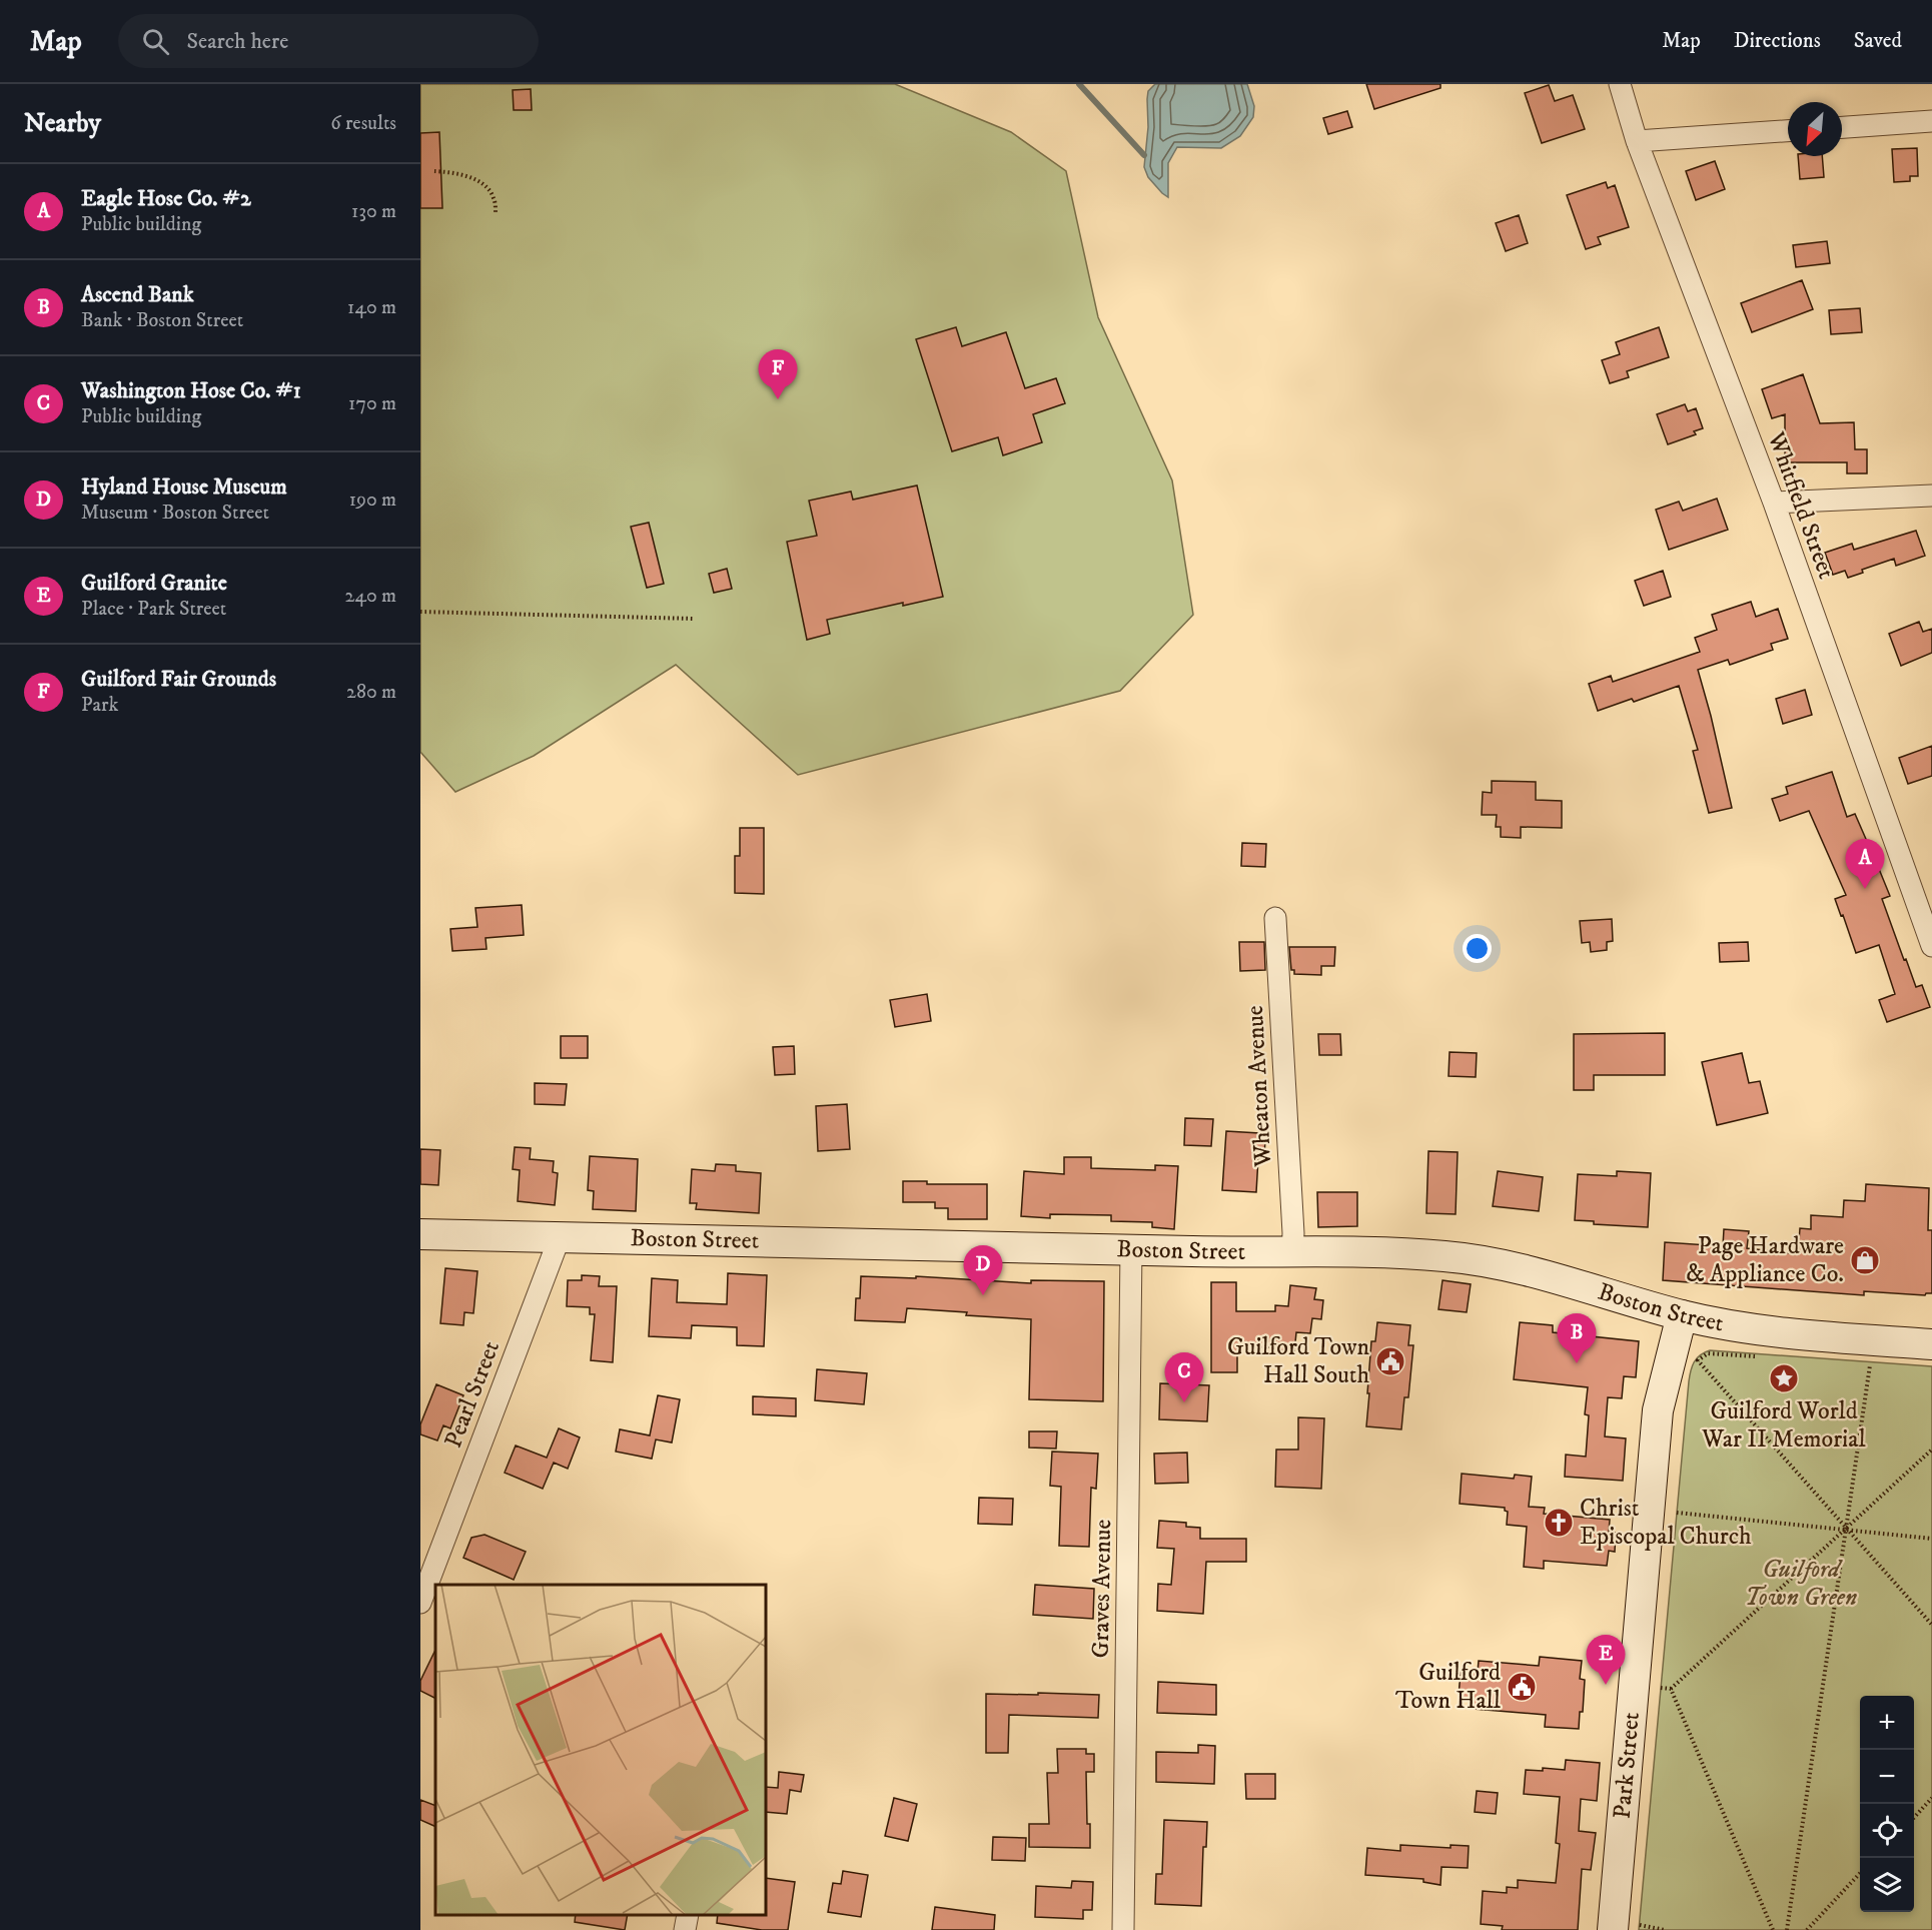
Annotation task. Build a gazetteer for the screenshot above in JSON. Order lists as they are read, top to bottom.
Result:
{
  "streets": {
    "main road": ["Boston Street", "Park Street"],
    "street": [
      "Whitfield Street",
      "Wheaton Avenue",
      "Pearl Street",
      "Graves Avenue"
    ]
  },
  "crossings": [
    ["Wheaton Avenue", "Boston Street"],
    ["Boston Street", "Pearl Street"],
    ["Boston Street", "Graves Avenue"],
    ["Boston Street", "Park Street"]
  ],
  "parks": ["Guilford Town Green"],
  "places": {
    "shop": ["Page Hardware & Appliance Co."],
    "public building": ["Guilford Town Hall South", "Guilford Town Hall"],
    "place": ["Guilford World War II Memorial"],
    "church": ["Christ Episcopal Church"]
  },
  "north": "bottom left",
  "page": {
    "header": "Map",
    "search": "Search here",
    "nav": ["Map", "Directions", "Saved"],
    "heading": ["Nearby", "6 results"],
    "list": [
      {
        "mark": "A",
        "name": "Eagle Hose Co. #2",
        "note": "Public building",
        "value": "130 m"
      },
      {
        "mark": "B",
        "name": "Ascend Bank",
        "note": "Bank · Boston Street",
        "value": "140 m"
      },
      {
        "mark": "C",
        "name": "Washington Hose Co. #1",
        "note": "Public building",
        "value": "170 m"
      },
      {
        "mark": "D",
        "name": "Hyland House Museum",
        "note": "Museum · Boston Street",
        "value": "190 m"
      },
      {
        "mark": "E",
        "name": "Guilford Granite",
        "note": "Place · Park Street",
        "value": "240 m"
      },
      {
        "mark": "F",
        "name": "Guilford Fair Grounds",
        "note": "Park",
        "value": "280 m"
      }
    ],
    "pins": [
      "F",
      "A",
      "D",
      "B",
      "C",
      "E"
    ],
    "map_buttons": ["+", "−"]
  }
}
